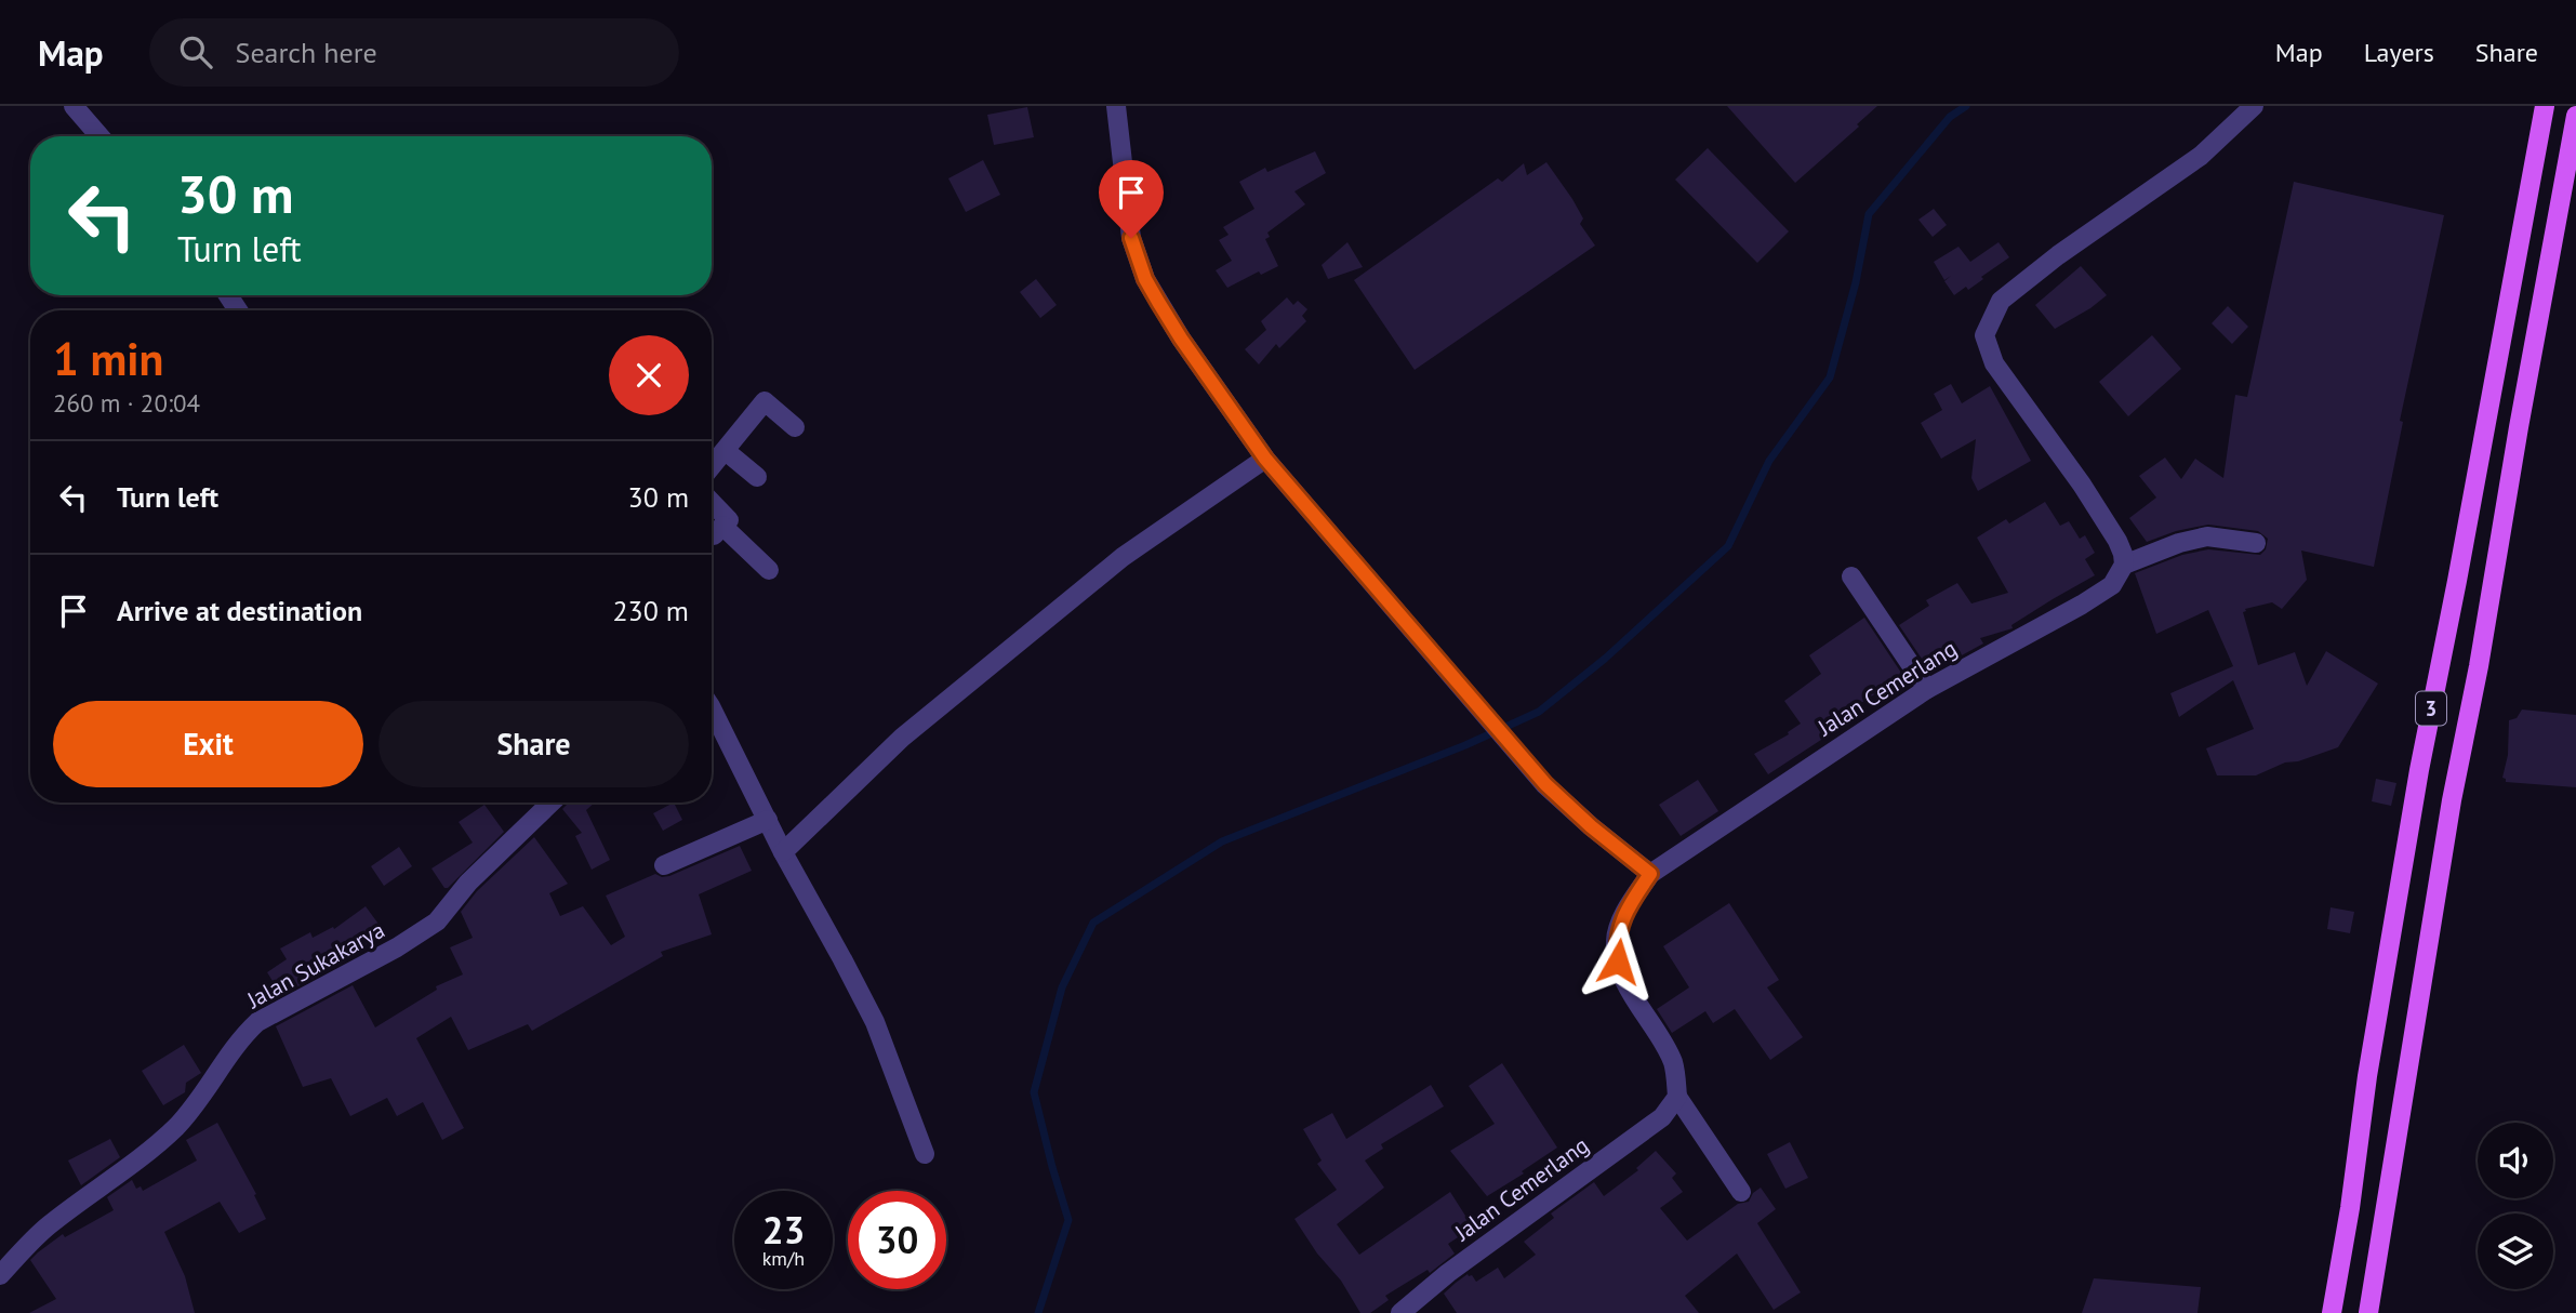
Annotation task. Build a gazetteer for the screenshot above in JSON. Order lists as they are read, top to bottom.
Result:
{
  "streets": {
    "main road": ["3"],
    "street": ["Jalan Cemerlang", "Jalan Sukakarya"]
  },
  "page": {
    "header": "Map",
    "search": "Search here",
    "nav": ["Map", "Layers", "Share"],
    "turn": ["30 m", "Turn left"],
    "heading": ["1 min", "260 m · 20:04"],
    "list": [
      {
        "name": "Turn left",
        "value": "30 m"
      },
      {
        "name": "Arrive at destination",
        "value": "230 m"
      }
    ],
    "buttons": ["Exit", "Share"],
    "speed": "23 km/h",
    "limit": "30"
  }
}
